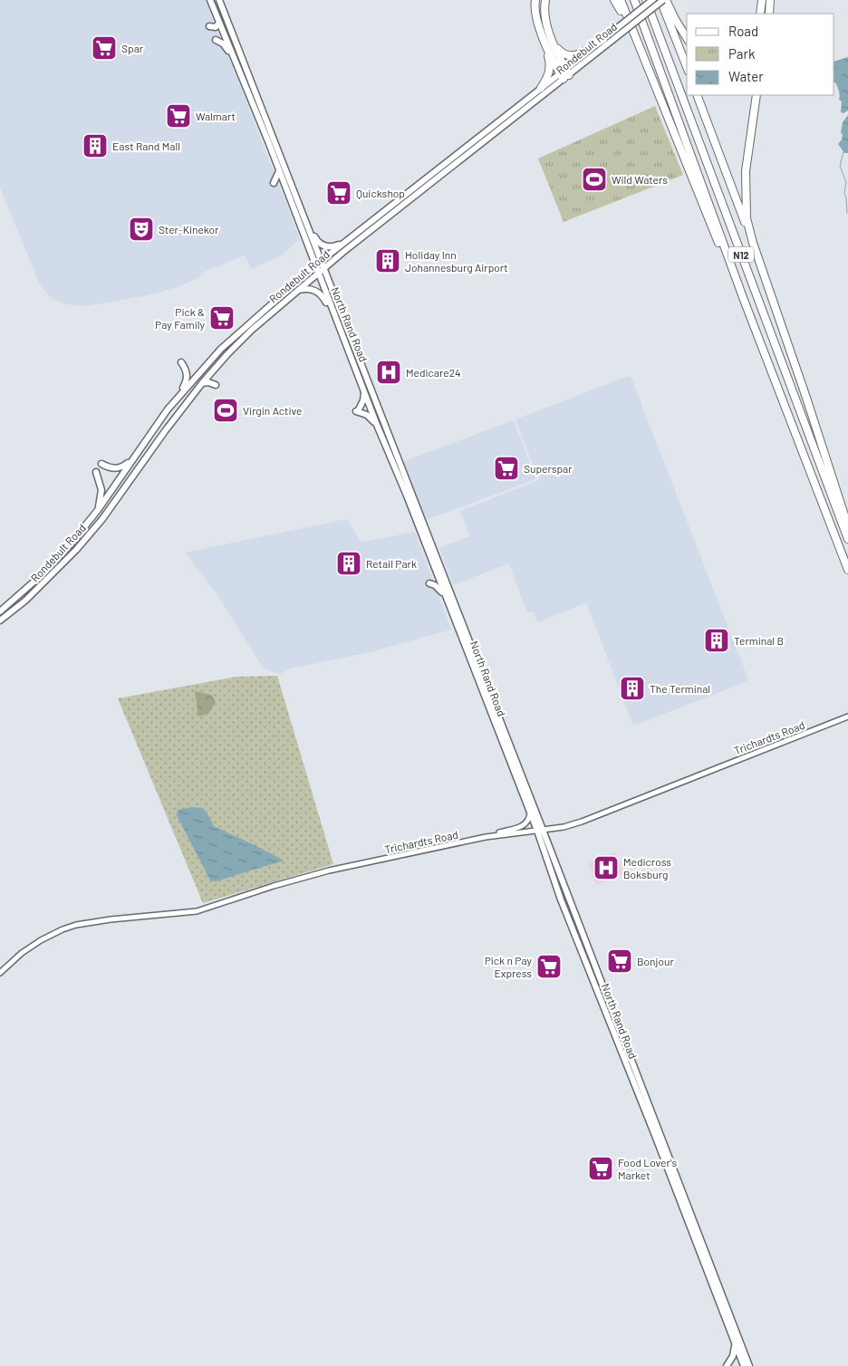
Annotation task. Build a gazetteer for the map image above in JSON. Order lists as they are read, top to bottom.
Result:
{
  "streets": {
    "highway": ["N12"],
    "main road": ["Rondebult Road", "North Rand Road"],
    "street": ["Trichardts Road"]
  },
  "crossings": [
    ["Rondebult Road", "North Rand Road"],
    ["North Rand Road", "Trichardts Road"]
  ],
  "places": {
    "supermarket": [
      "Spar",
      "Walmart",
      "Quickshop",
      "Pick & Pay Family",
      "Superspar",
      "Bonjour",
      "Pick n Pay Express",
      "Food Lover's Market"
    ],
    "building": [
      "East Rand Mall",
      "Holiday Inn Johannesburg Airport",
      "Retail Park",
      "Terminal B",
      "The Terminal"
    ],
    "sports": ["Wild Waters", "Virgin Active"],
    "theatre": ["Ster-Kinekor"],
    "hospital": ["Medicare24", "Medicross Boksburg"]
  },
  "legend": ["Road", "Park", "Water"]
}
